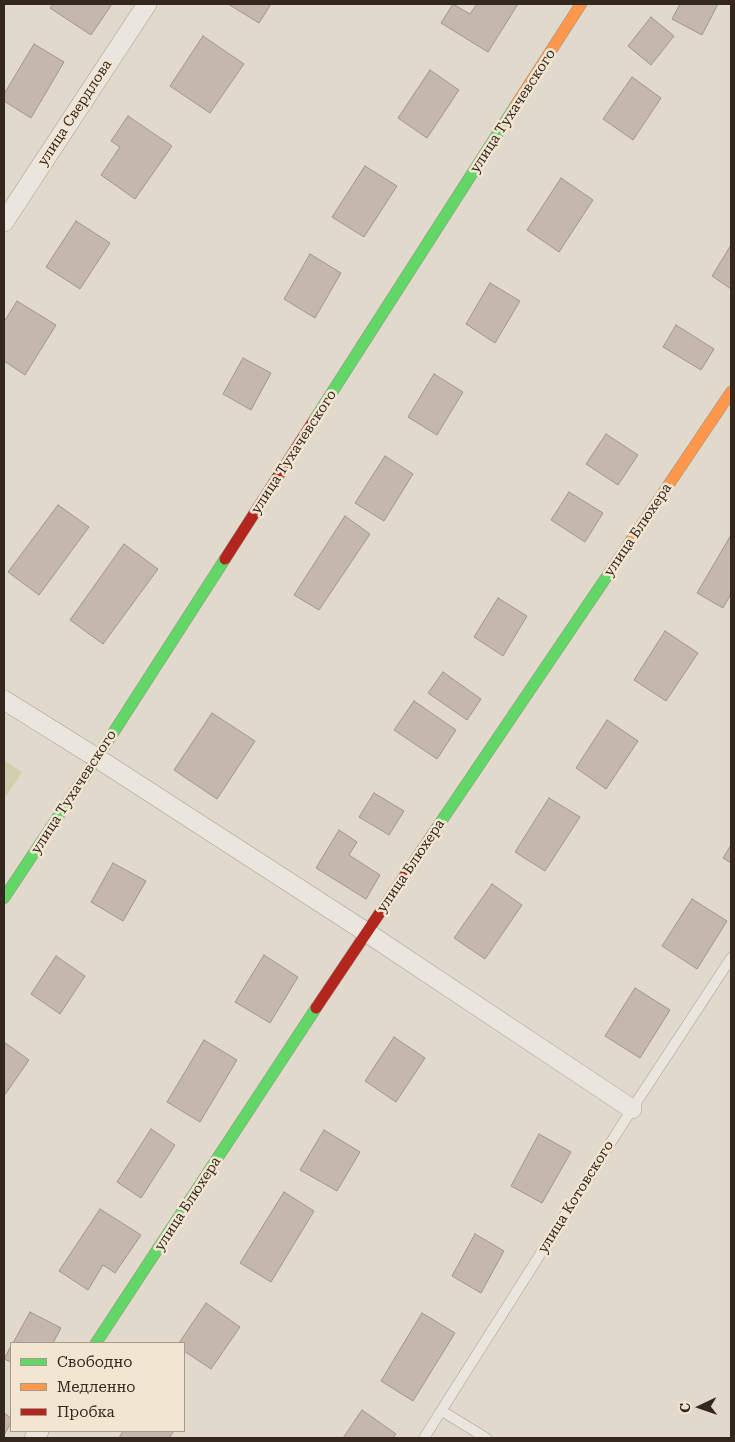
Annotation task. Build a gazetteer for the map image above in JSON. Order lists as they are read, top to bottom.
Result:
{
  "streets": {
    "street": ["улица Тухачевского", "улица Свердлова", "улица Блюхера"],
    "lane": ["улица Котовского"]
  },
  "legend": ["Свободно", "Медленно", "Пробка"],
  "north": "left"
}
